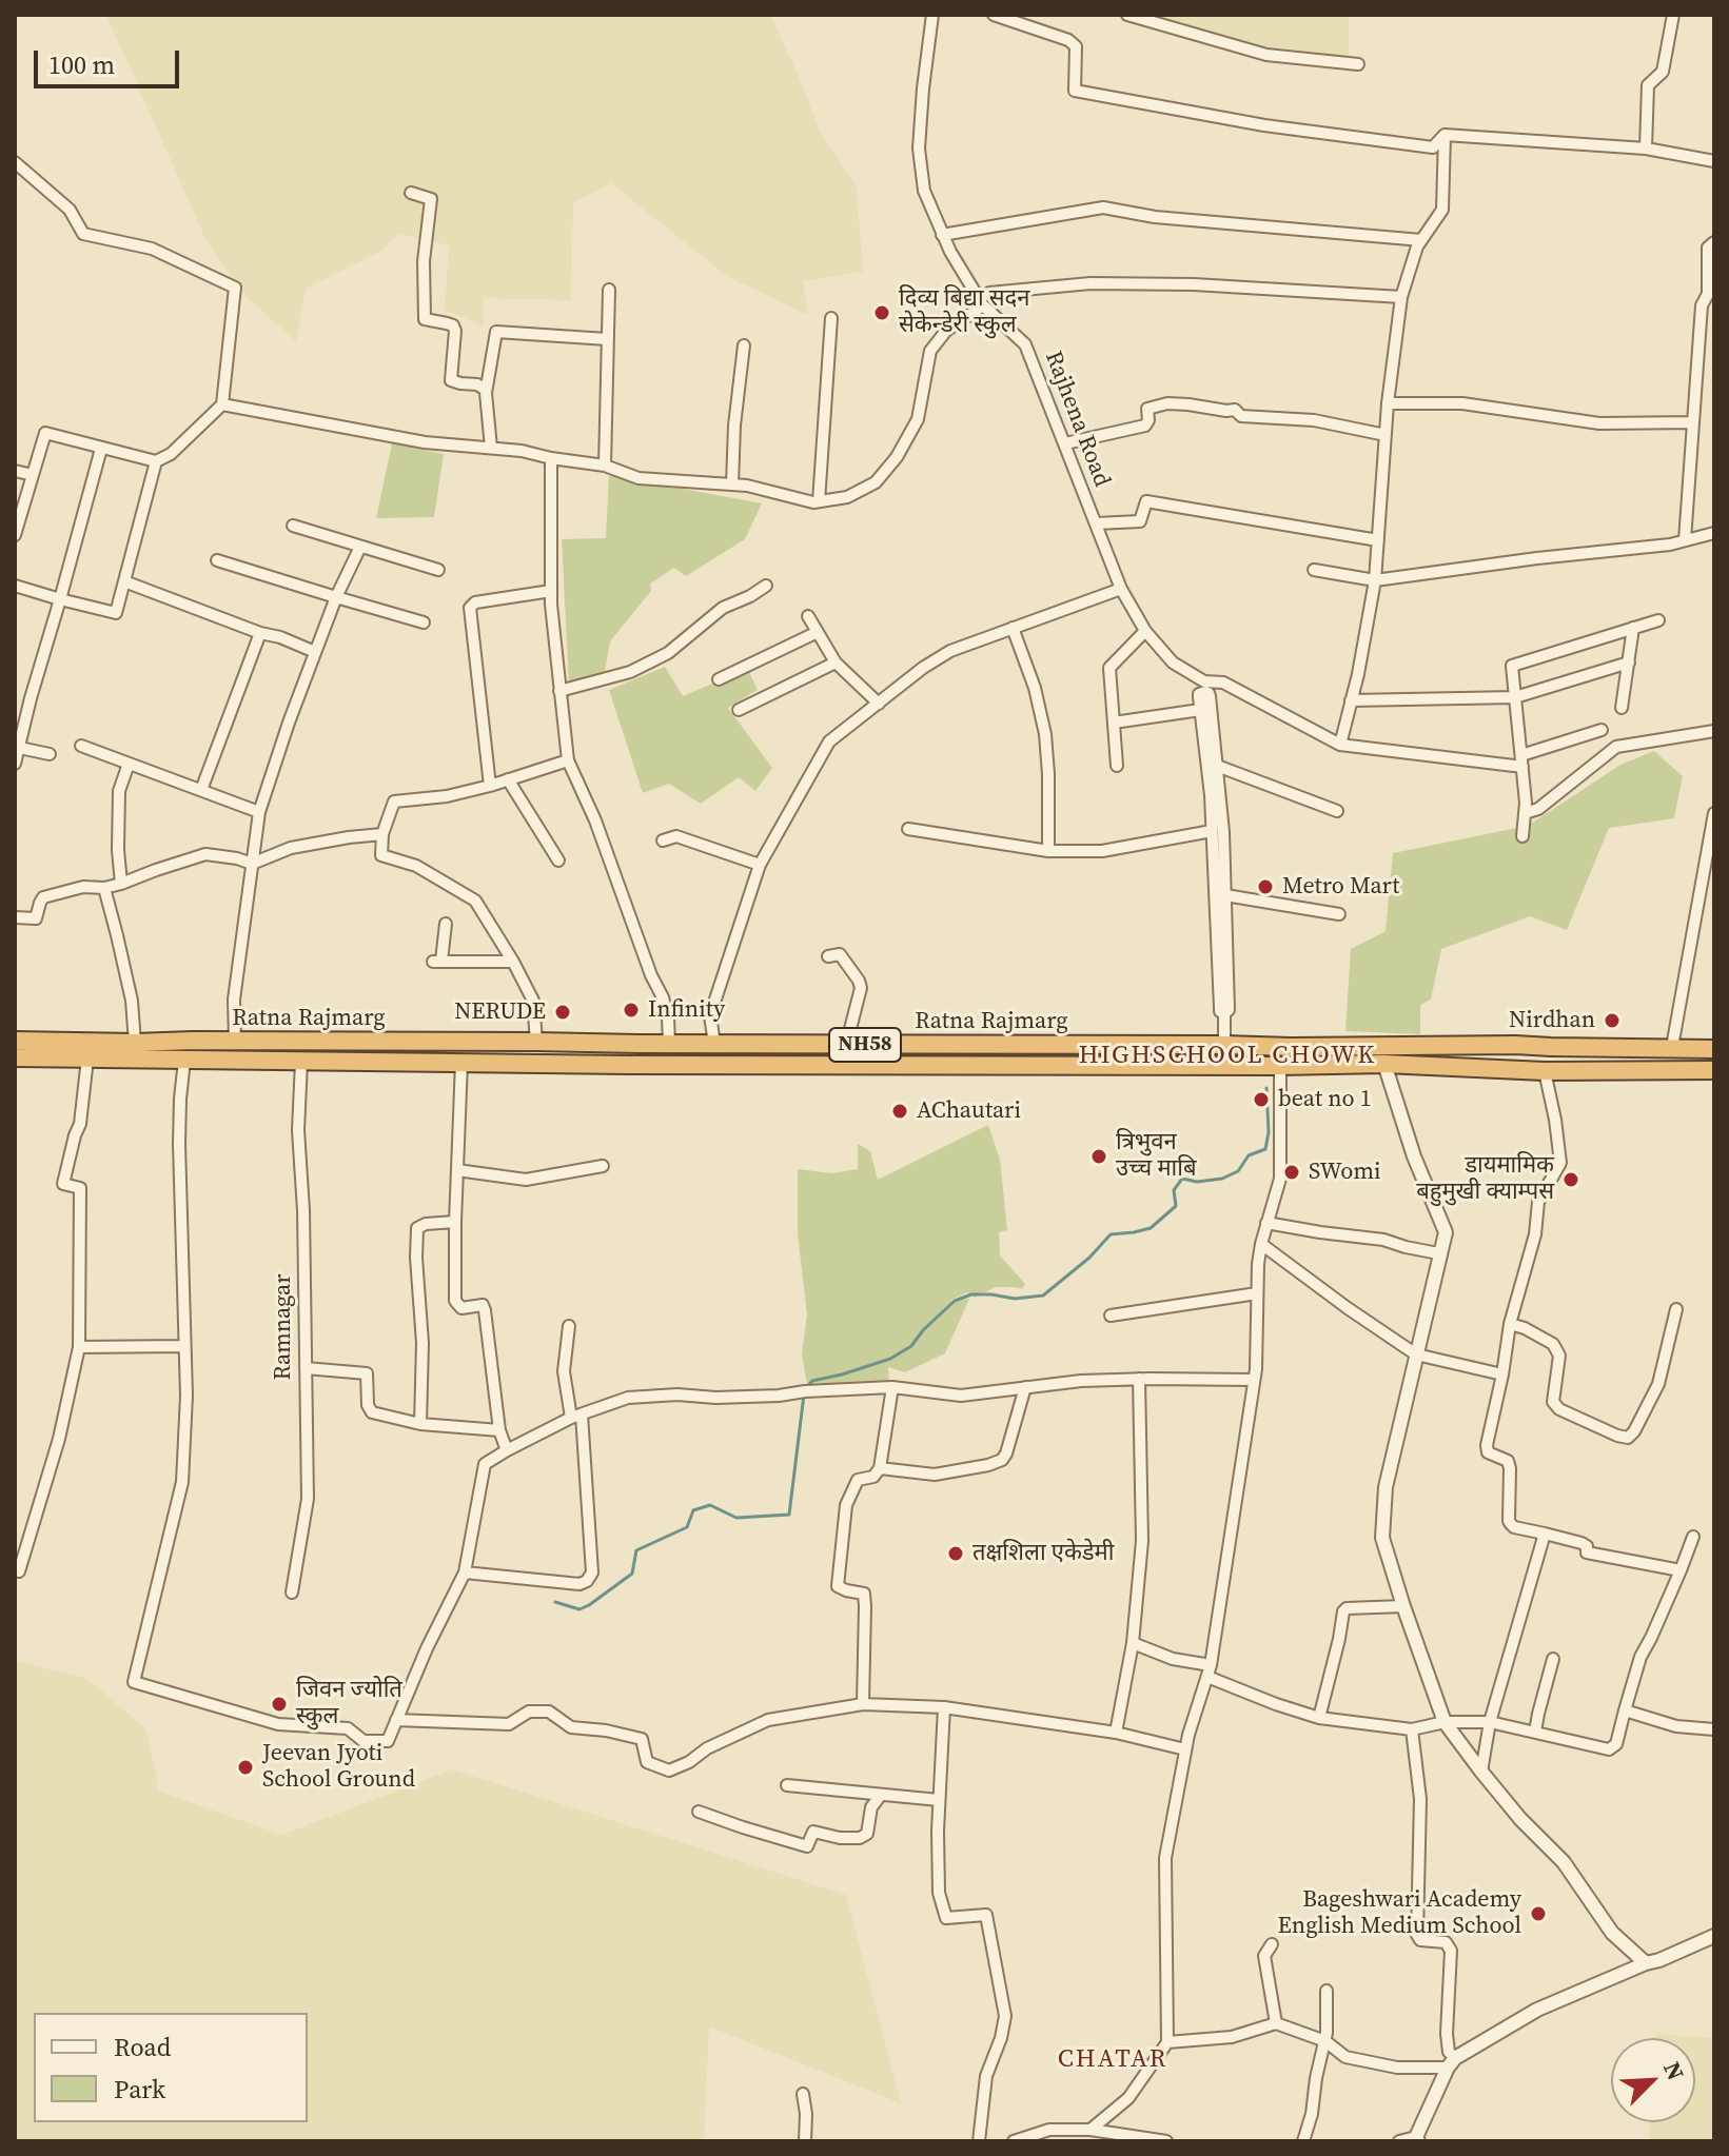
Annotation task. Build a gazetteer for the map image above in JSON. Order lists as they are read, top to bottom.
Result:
{
  "streets": {
    "highway": ["Ratna Rajmarg", "NH58"],
    "street": ["Rajhena Road", "Ramnagar"]
  },
  "crossings": [
    ["Ratna Rajmarg", "Ramnagar"]
  ],
  "districts": ["HIGHSCHOOL CHOWK", "CHATAR"],
  "places": [
    "दिव्य बिद्या सदन सेकेन्डेरी स्कुल",
    "Metro Mart",
    "Infinity",
    "NERUDE",
    "Nirdhan",
    "beat no 1",
    "AChautari",
    "त्रिभुवन उच्च माबि",
    "SWomi",
    "डायमामिक बहुमुखी क्याम्पस",
    "तक्षशिला एकेडेमी",
    "जिवन ज्योति स्कुल",
    "Jeevan Jyoti School Ground",
    "Bageshwari Academy English Medium School"
  ],
  "legend": ["Road", "Park"],
  "scale_bar": "100 m",
  "north": "top right"
}
